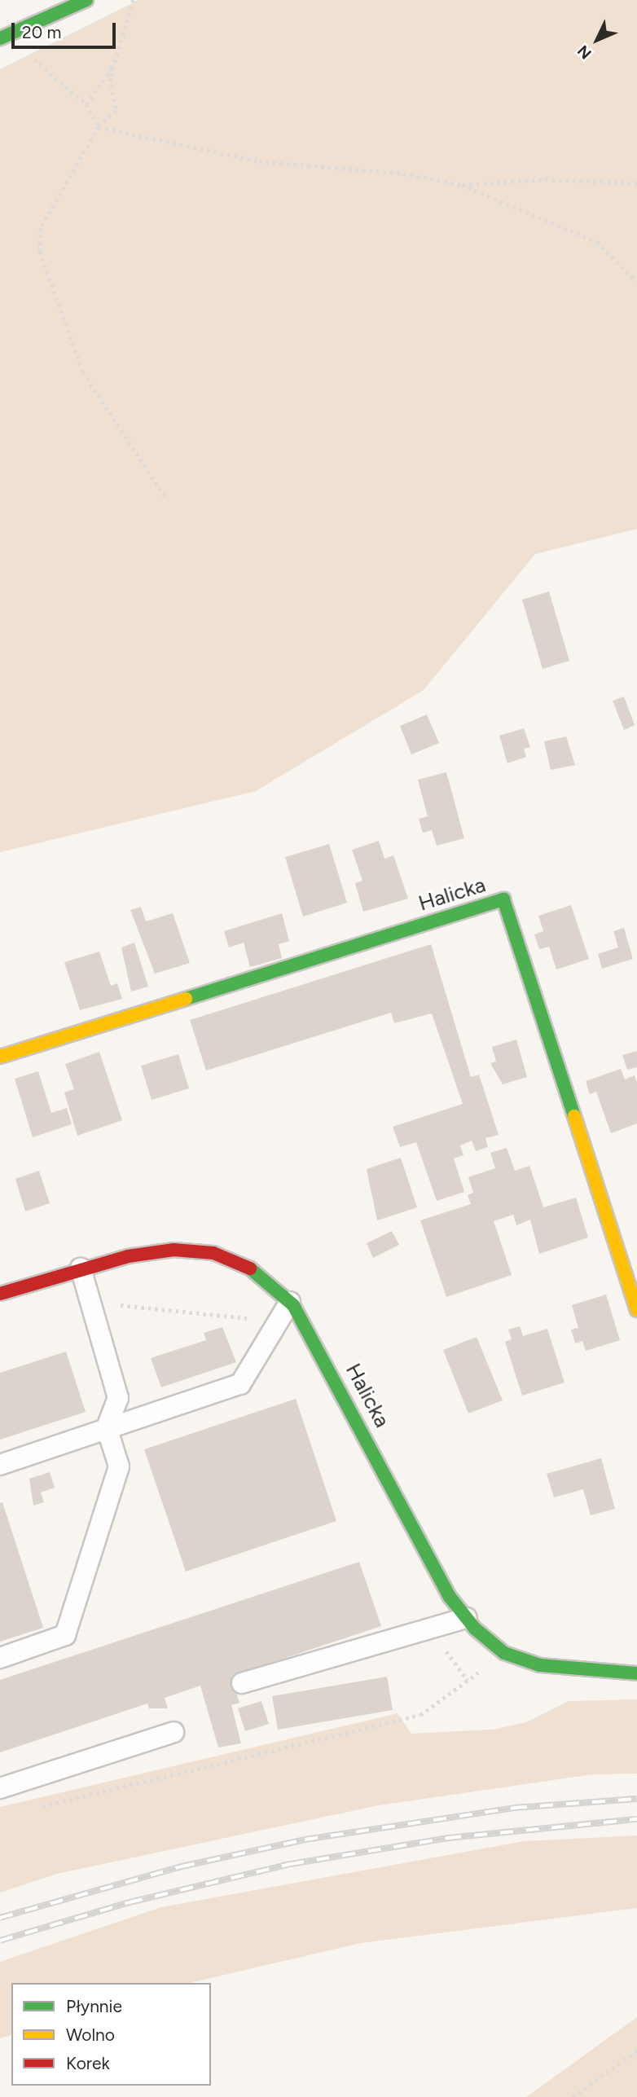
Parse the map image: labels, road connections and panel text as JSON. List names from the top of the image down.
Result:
{
  "streets": {
    "street": ["Halicka"]
  },
  "legend": ["Płynnie", "Wolno", "Korek"],
  "scale_bar": "20 m",
  "north": "bottom left"
}
